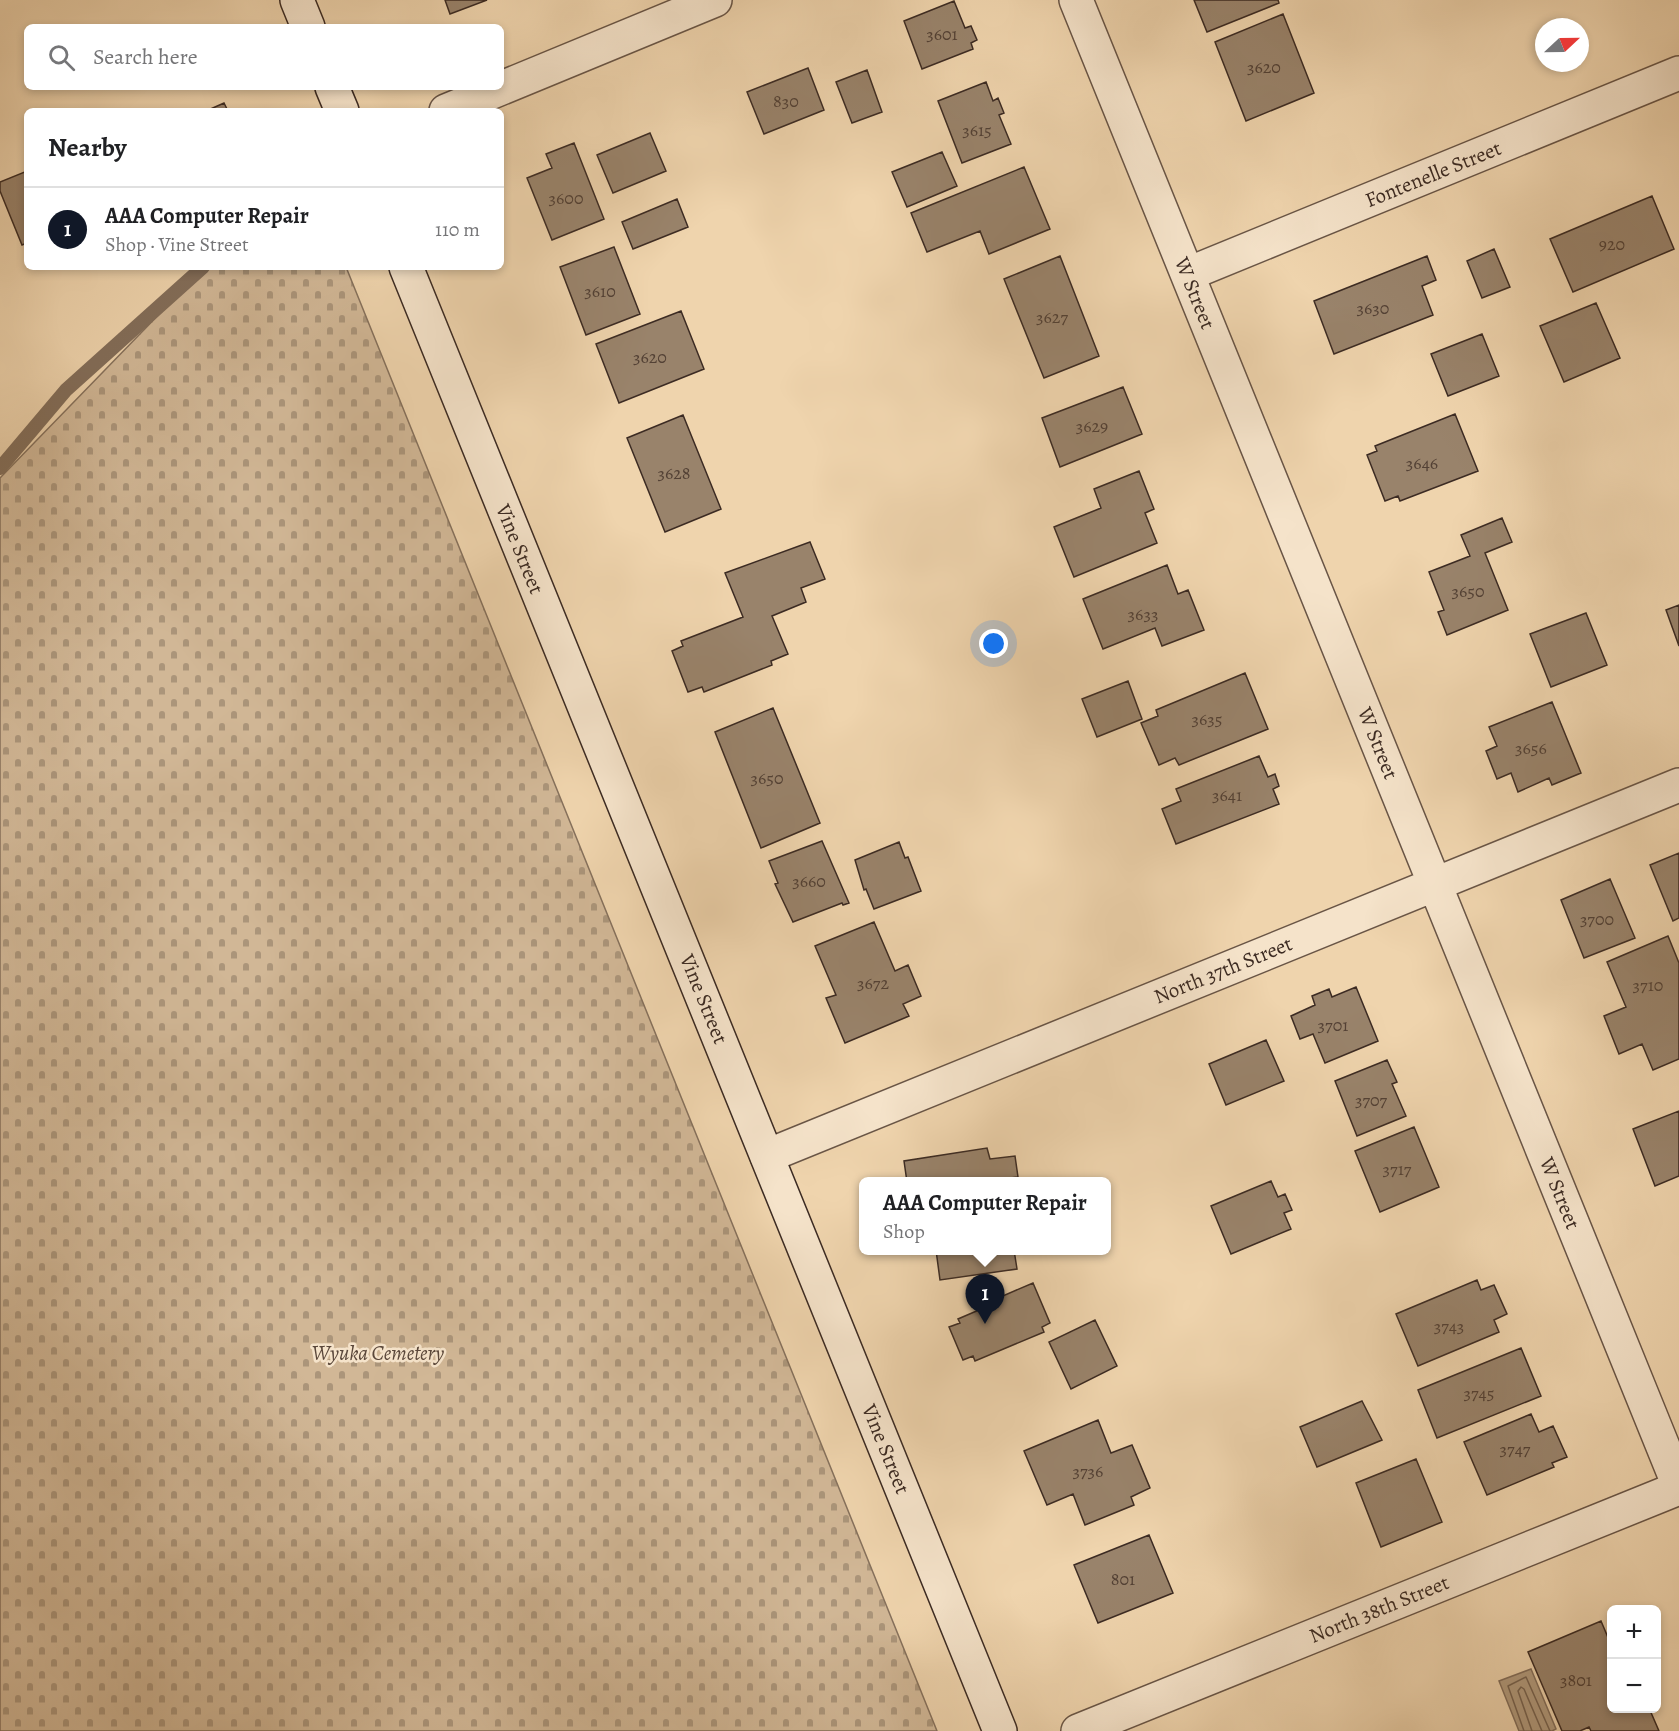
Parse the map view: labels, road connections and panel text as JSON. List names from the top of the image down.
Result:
{
  "streets": {
    "street": [
      "Fontenelle Street",
      "W Street",
      "Vine Street",
      "North 37th Street",
      "North 38th Street"
    ]
  },
  "crossings": [
    ["Fontenelle Street", "W Street"],
    ["W Street", "North 37th Street"],
    ["W Street", "North 38th Street"],
    ["Vine Street", "North 37th Street"]
  ],
  "parks": ["Wyuka Cemetery"],
  "house_numbers": [
    "3601",
    "3620",
    "830",
    "3615",
    "3600",
    "920",
    "3610",
    "3630",
    "3627",
    "3620",
    "3629",
    "3646",
    "3628",
    "3650",
    "3633",
    "3635",
    "3656",
    "3650",
    "3641",
    "3660",
    "3700",
    "3672",
    "3710",
    "3701",
    "3707",
    "3717",
    "3743",
    "3745",
    "3747",
    "3736",
    "801",
    "3801"
  ],
  "north": "right",
  "page": {
    "search": "Search here",
    "heading": "Nearby",
    "list": [
      {
        "mark": "1",
        "name": "AAA Computer Repair",
        "note": "Shop · Vine Street",
        "value": "110 m"
      }
    ],
    "popup": ["AAA Computer Repair", "Shop"],
    "pins": "1",
    "map_buttons": ["+", "−"]
  }
}
